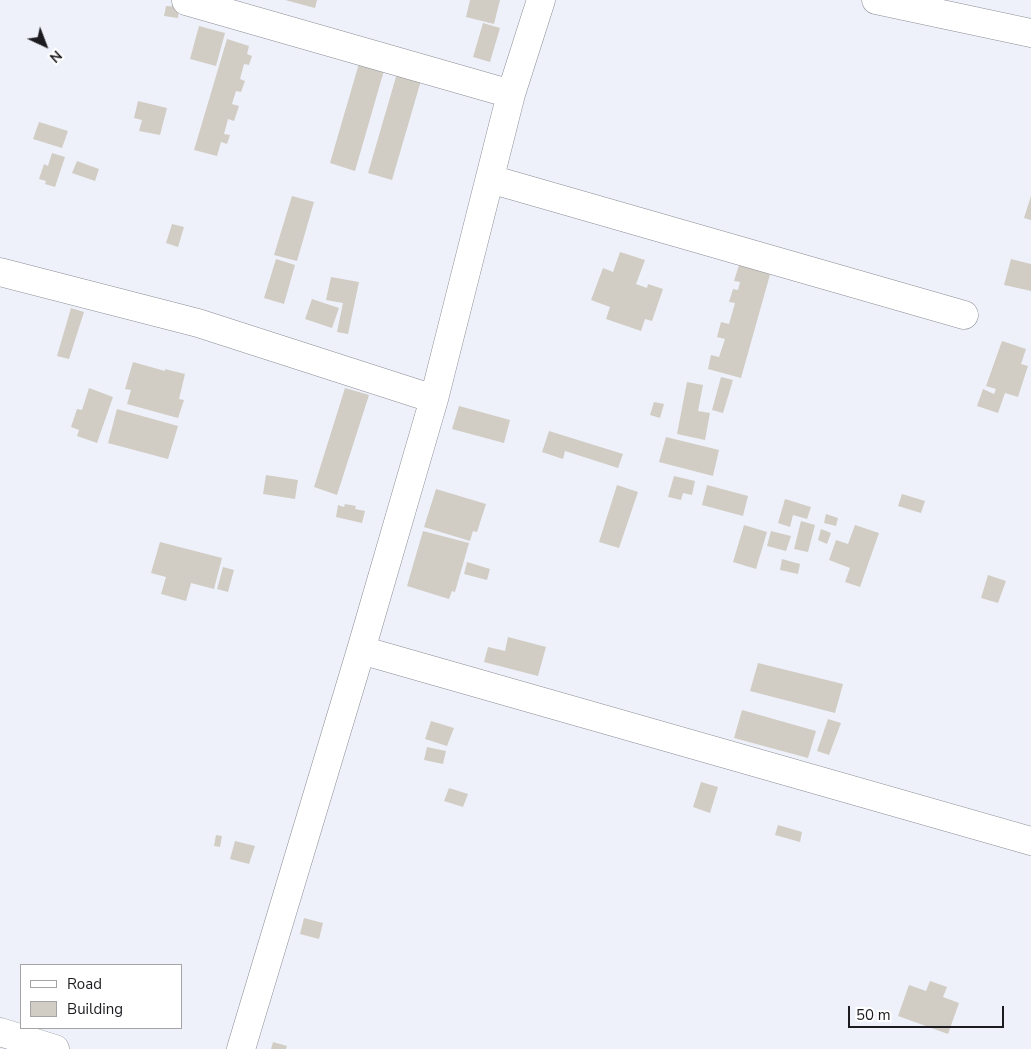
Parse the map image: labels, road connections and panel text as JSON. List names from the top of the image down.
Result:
{
  "legend": ["Road", "Building"],
  "scale_bar": "50 m",
  "north": "bottom right"
}
